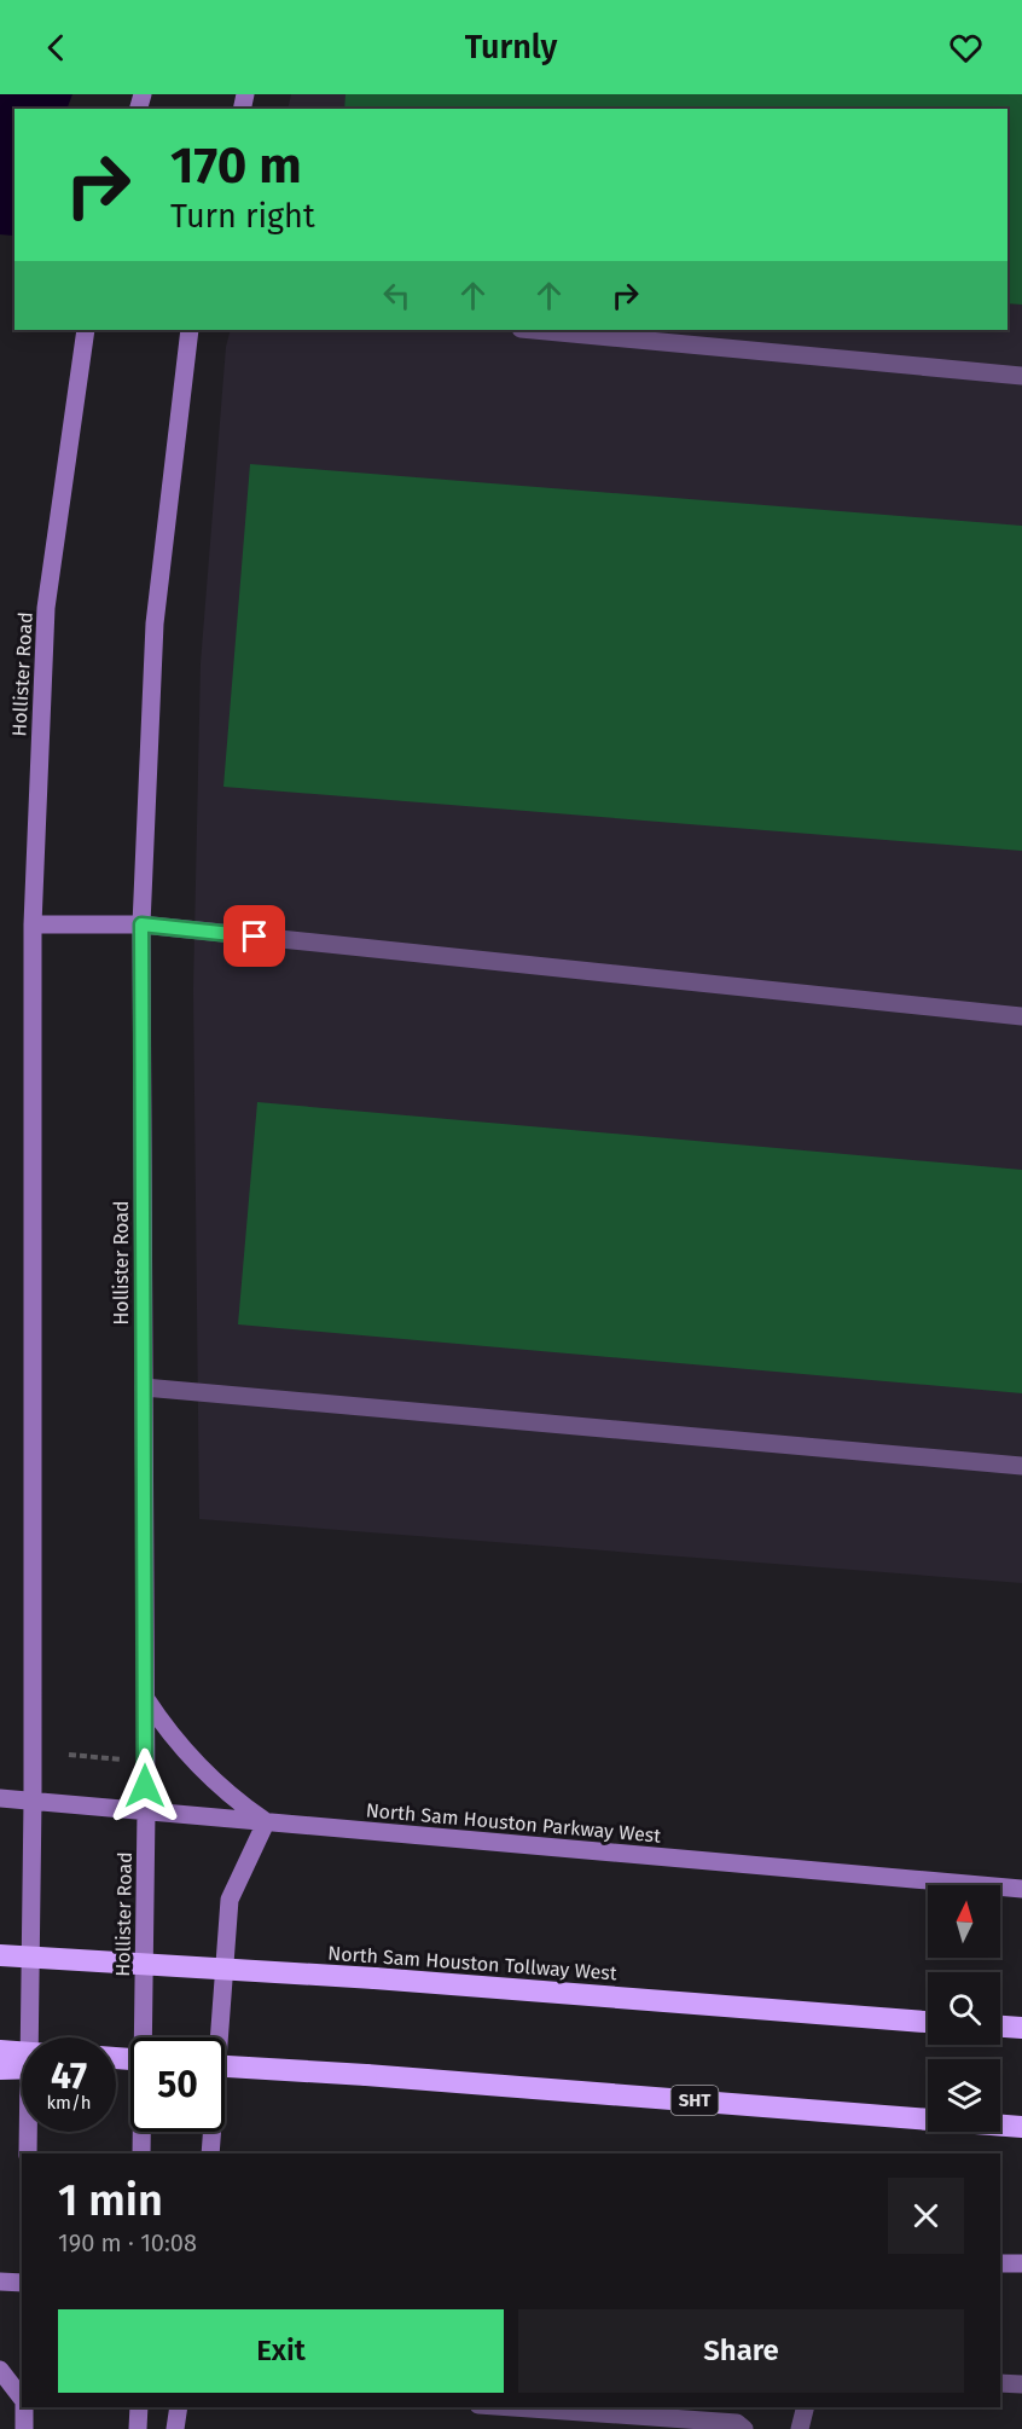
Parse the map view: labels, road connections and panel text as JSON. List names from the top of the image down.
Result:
{
  "streets": {
    "highway": ["North Sam Houston Tollway West", "SHT"],
    "main road": ["Hollister Road", "North Sam Houston Parkway West"]
  },
  "crossings": [
    ["Hollister Road", "North Sam Houston Parkway West"]
  ],
  "north": "top",
  "page": {
    "header": "Turnly",
    "turn": ["170 m", "Turn right"],
    "speed": "47 km/h",
    "limit": "50",
    "heading": ["1 min", "190 m · 10:08"],
    "buttons": ["Exit", "Share"]
  }
}
